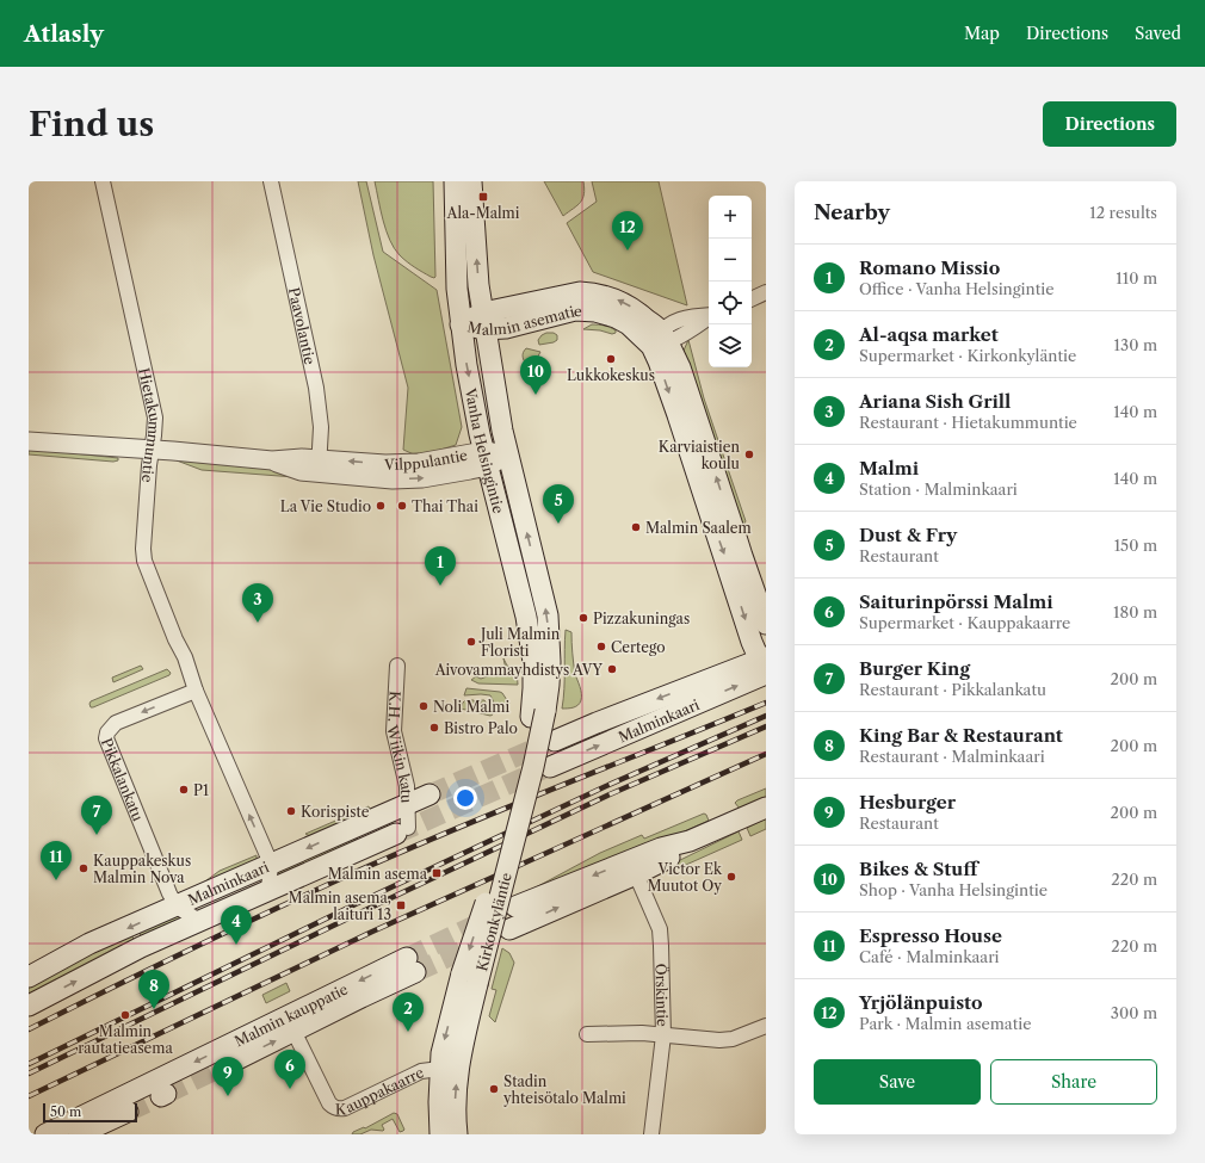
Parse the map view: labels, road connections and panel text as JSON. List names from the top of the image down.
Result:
{
  "streets": {
    "main road": [
      "Malmin asematie",
      "Vanha Helsingintie",
      "Malminkaari",
      "Kirkonkyläntie",
      "Malmin kauppatie"
    ],
    "street": [
      "Paavolantie",
      "Hietakummuntie",
      "Vilppulantie",
      "K.H. Wiikin katu",
      "Pikkalankatu",
      "Örskintie",
      "Kauppakaarre"
    ]
  },
  "crossings": [
    ["Malmin asematie", "Vanha Helsingintie"],
    ["Malmin asematie", "Malminkaari"],
    ["Paavolantie", "Vilppulantie"],
    ["Hietakummuntie", "Vilppulantie"],
    ["Hietakummuntie", "Pikkalankatu"],
    ["Vanha Helsingintie", "Vilppulantie"],
    ["Vanha Helsingintie", "Kirkonkyläntie"],
    ["Malminkaari", "K.H. Wiikin katu"],
    ["Malminkaari", "Pikkalankatu"],
    ["Kirkonkyläntie", "Kauppakaarre"],
    ["Malmin kauppatie", "Kauppakaarre"]
  ],
  "places": {
    "transit": ["Ala-Malmi", "Malmin asema", "Malmin asema, laituri 13"],
    "other": [
      "Lukkokeskus",
      "Karviaistien koulu",
      "La Vie Studio",
      "Thai Thai",
      "Malmin Saalem",
      "Pizzakuningas",
      "Juli Malmin Floristi",
      "Certego",
      "Aivovammayhdistys AVY",
      "Noli Malmi",
      "Bistro Palo",
      "P1",
      "Korispiste",
      "Kauppakeskus Malmin Nova",
      "Victor Ek Muutot Oy",
      "Malmin rautatieasema",
      "Stadin yhteisötalo Malmi"
    ]
  },
  "scale_bar": "50 m",
  "page": {
    "header": "Atlasly",
    "nav": ["Map", "Directions", "Saved"],
    "buttons": [
      "Directions",
      ["Save", "Share"]
    ],
    "title": "Find us",
    "heading": ["Nearby", "12 results"],
    "map_buttons": ["+", "−"],
    "pins": [
      "12",
      "10",
      "5",
      "1",
      "3",
      "7",
      "11",
      "4",
      "8",
      "2",
      "6",
      "9"
    ],
    "list": [
      {
        "mark": "1",
        "name": "Romano Missio",
        "note": "Office · Vanha Helsingintie",
        "value": "110 m"
      },
      {
        "mark": "2",
        "name": "Al-aqsa market",
        "note": "Supermarket · Kirkonkyläntie",
        "value": "130 m"
      },
      {
        "mark": "3",
        "name": "Ariana Sish Grill",
        "note": "Restaurant · Hietakummuntie",
        "value": "140 m"
      },
      {
        "mark": "4",
        "name": "Malmi",
        "note": "Station · Malminkaari",
        "value": "140 m"
      },
      {
        "mark": "5",
        "name": "Dust & Fry",
        "note": "Restaurant",
        "value": "150 m"
      },
      {
        "mark": "6",
        "name": "Saiturinpörssi Malmi",
        "note": "Supermarket · Kauppakaarre",
        "value": "180 m"
      },
      {
        "mark": "7",
        "name": "Burger King",
        "note": "Restaurant · Pikkalankatu",
        "value": "200 m"
      },
      {
        "mark": "8",
        "name": "King Bar & Restaurant",
        "note": "Restaurant · Malminkaari",
        "value": "200 m"
      },
      {
        "mark": "9",
        "name": "Hesburger",
        "note": "Restaurant",
        "value": "200 m"
      },
      {
        "mark": "10",
        "name": "Bikes & Stuff",
        "note": "Shop · Vanha Helsingintie",
        "value": "220 m"
      },
      {
        "mark": "11",
        "name": "Espresso House",
        "note": "Café · Malminkaari",
        "value": "220 m"
      },
      {
        "mark": "12",
        "name": "Yrjölänpuisto",
        "note": "Park · Malmin asematie",
        "value": "300 m"
      }
    ],
    "scale": "50 m"
  }
}
